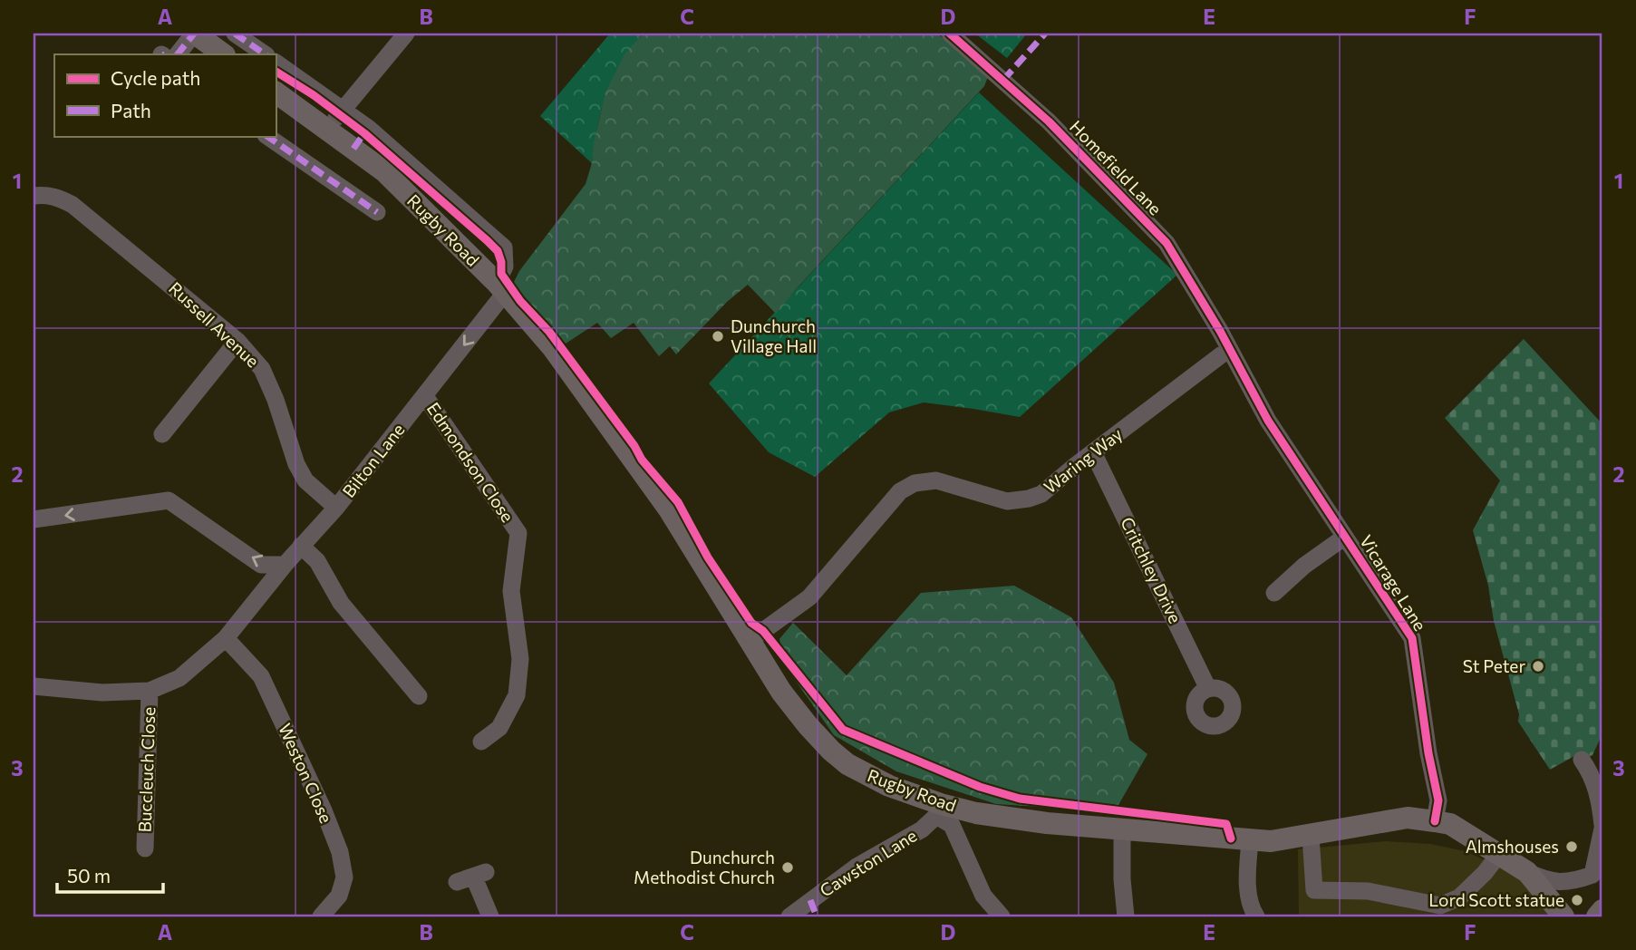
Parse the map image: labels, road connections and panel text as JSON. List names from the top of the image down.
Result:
{
  "streets": {
    "main road": ["Rugby Road"],
    "street": [
      "Homefield Lane",
      "Russell Avenue",
      "Bilton Lane",
      "Waring Way",
      "Edmondson Close",
      "Critchley Drive",
      "Vicarage Lane",
      "Buccleuch Close",
      "Weston Close",
      "Cawston Lane"
    ]
  },
  "crossings": [
    ["Homefield Lane", "Waring Way"],
    ["Homefield Lane", "Vicarage Lane"],
    ["Rugby Road", "Bilton Lane"],
    ["Rugby Road", "Waring Way"],
    ["Rugby Road", "Vicarage Lane"],
    ["Rugby Road", "Cawston Lane"],
    ["Russell Avenue", "Bilton Lane"],
    ["Bilton Lane", "Edmondson Close"],
    ["Bilton Lane", "Buccleuch Close"],
    ["Bilton Lane", "Weston Close"],
    ["Waring Way", "Critchley Drive"]
  ],
  "places": [
    "Dunchurch Village Hall",
    "St Peter",
    "Almshouses",
    "Dunchurch Methodist Church",
    "Lord Scott statue"
  ],
  "legend": ["Cycle path", "Path"],
  "scale_bar": "50 m",
  "grid": {
    "columns": [
      "A",
      "B",
      "C",
      "D",
      "E",
      "F"
    ],
    "rows": ["1", "2", "3"]
  }
}
